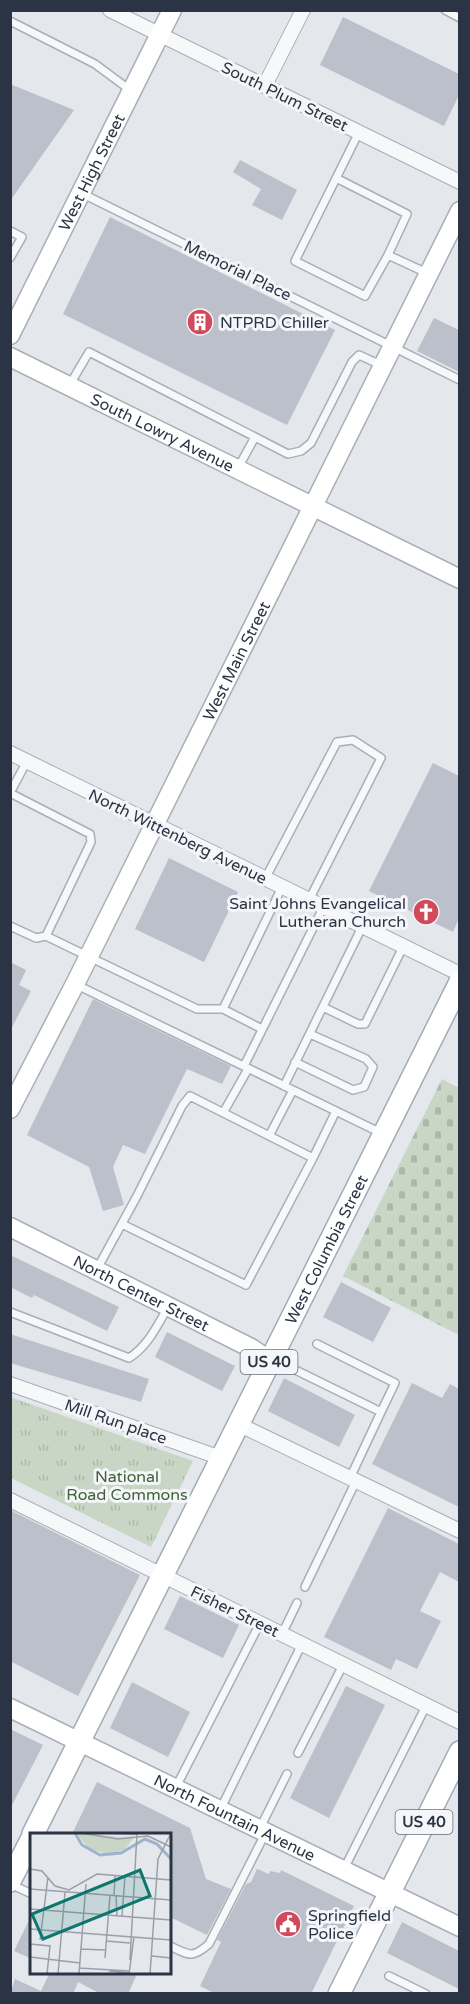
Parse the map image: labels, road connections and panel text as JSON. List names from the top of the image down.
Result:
{
  "streets": {
    "main road": ["West Columbia Street", "US 40"],
    "street": [
      "South Plum Street",
      "West High Street",
      "South Lowry Avenue",
      "West Main Street",
      "North Wittenberg Avenue",
      "North Center Street",
      "Mill Run place",
      "Fisher Street",
      "North Fountain Avenue"
    ],
    "lane": ["Memorial Place"]
  },
  "crossings": [
    ["South Plum Street", "West High Street"],
    ["West High Street", "Memorial Place"],
    ["Memorial Place", "West Main Street"],
    ["South Lowry Avenue", "West Main Street"],
    ["West Main Street", "North Wittenberg Avenue"],
    ["West Columbia Street", "North Center Street"],
    ["West Columbia Street", "US 40"],
    ["West Columbia Street", "Mill Run place"],
    ["West Columbia Street", "Fisher Street"],
    ["West Columbia Street", "North Fountain Avenue"],
    ["US 40", "North Fountain Avenue"]
  ],
  "parks": ["National Road Commons"],
  "places": {
    "building": ["NTPRD Chiller"],
    "church": ["Saint Johns Evangelical Lutheran Church"],
    "public building": ["Springfield Police"]
  }
}
